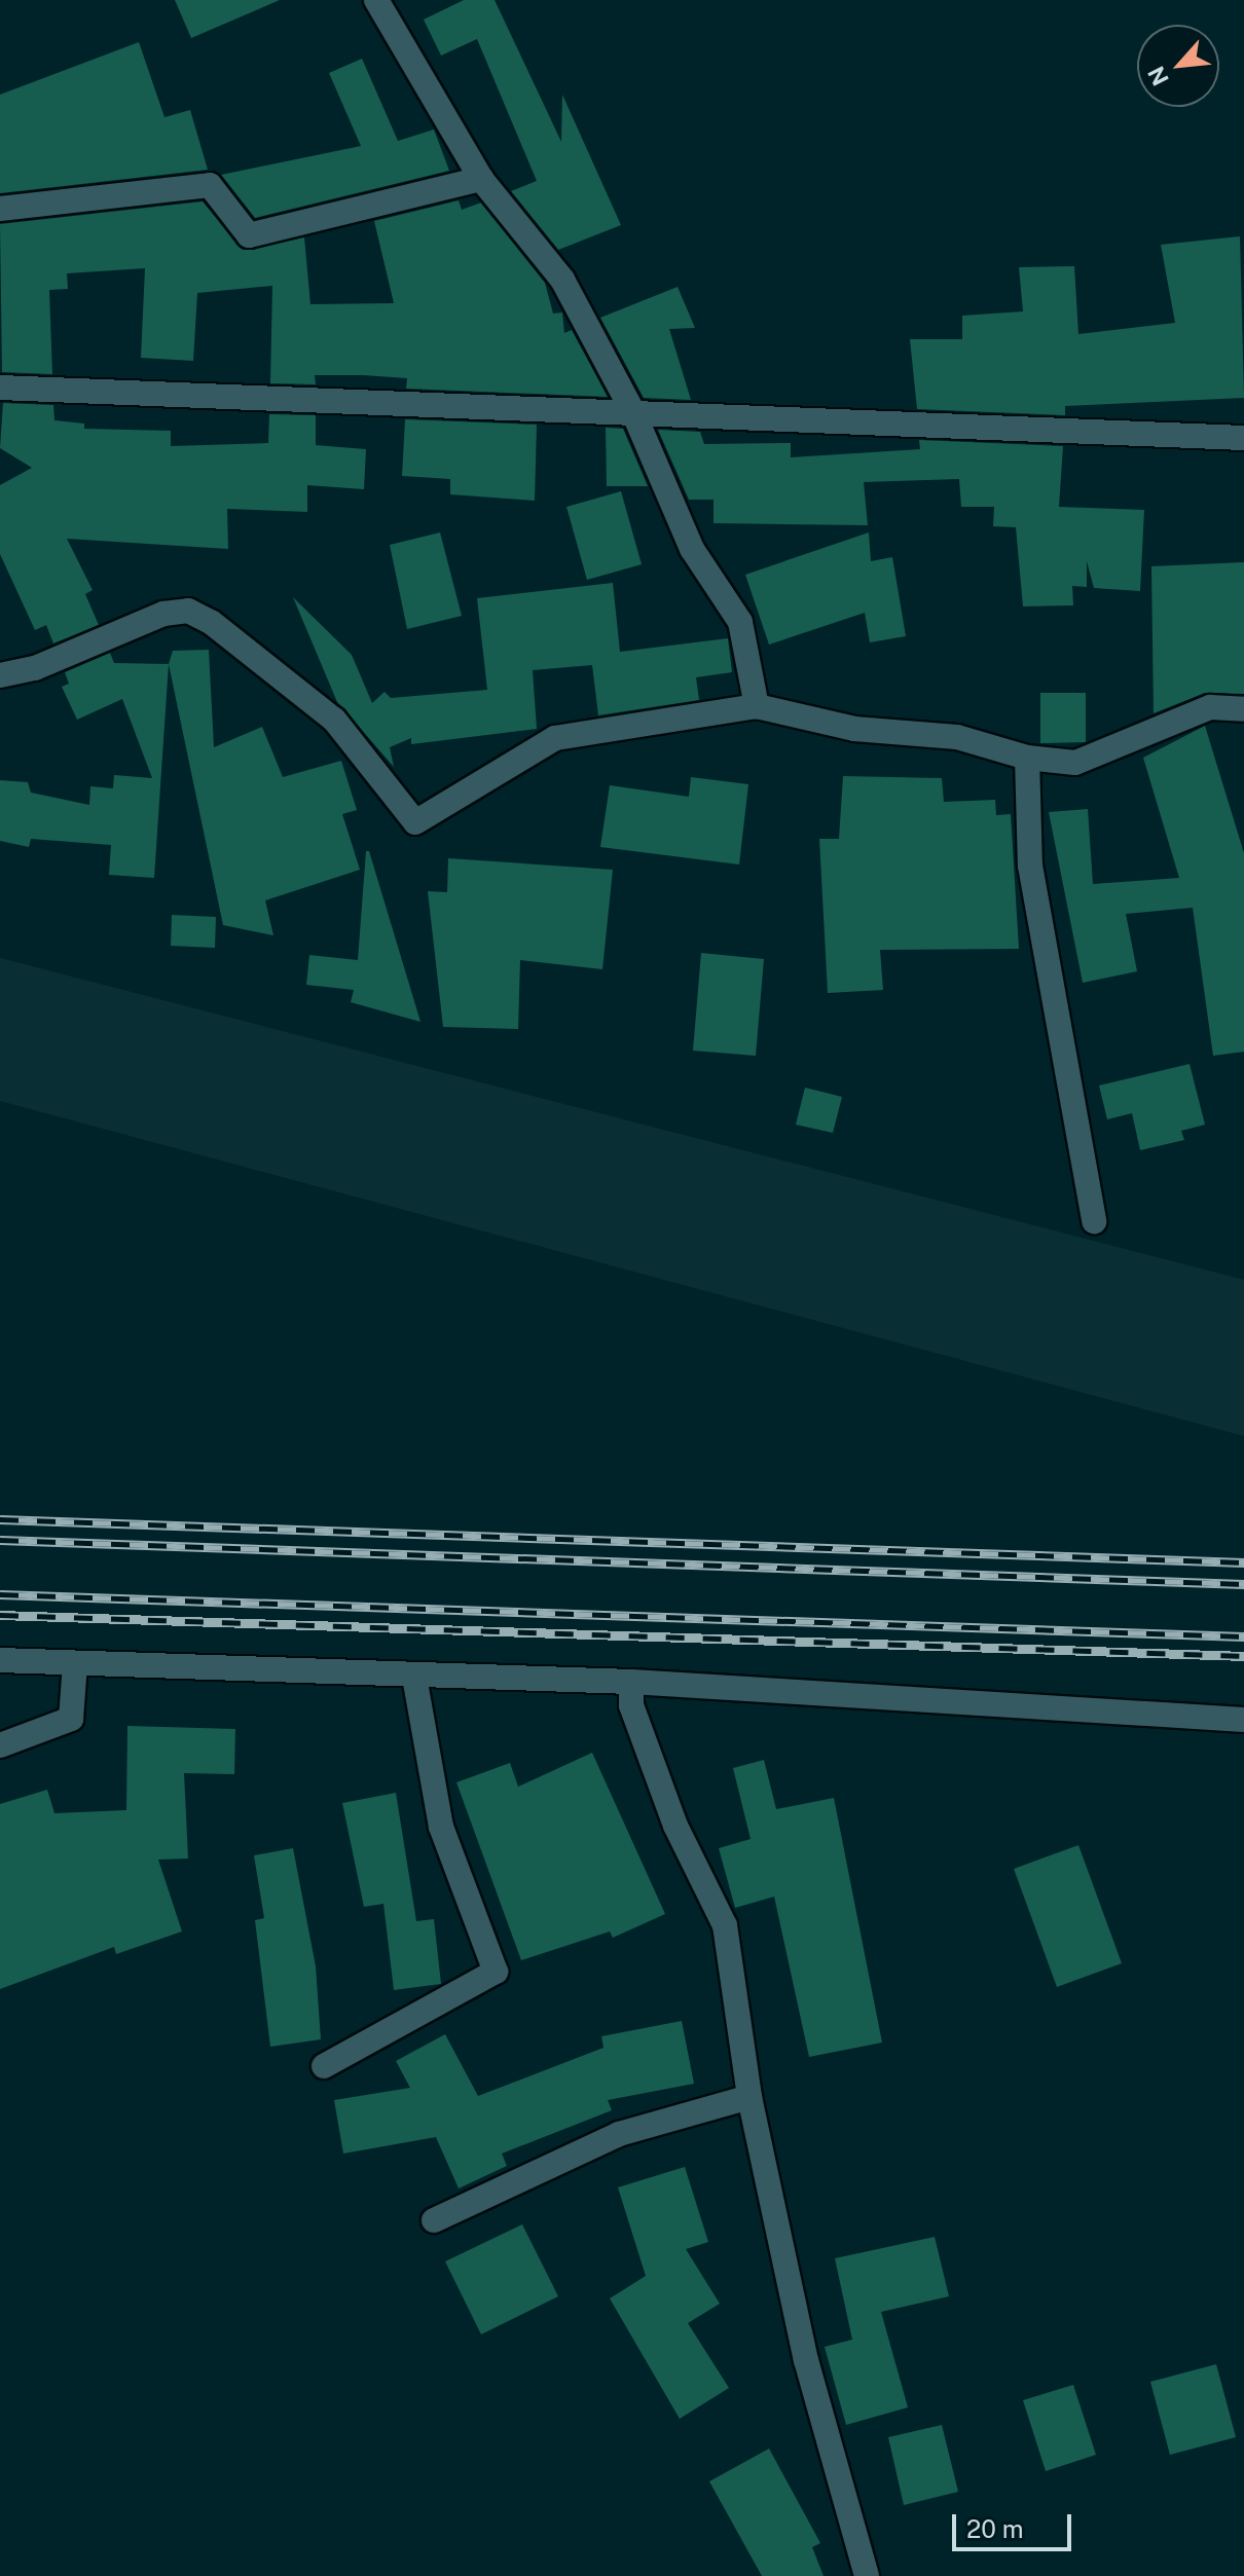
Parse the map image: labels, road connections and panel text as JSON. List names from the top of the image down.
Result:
{
  "scale_bar": "20 m",
  "north": "bottom left"
}
